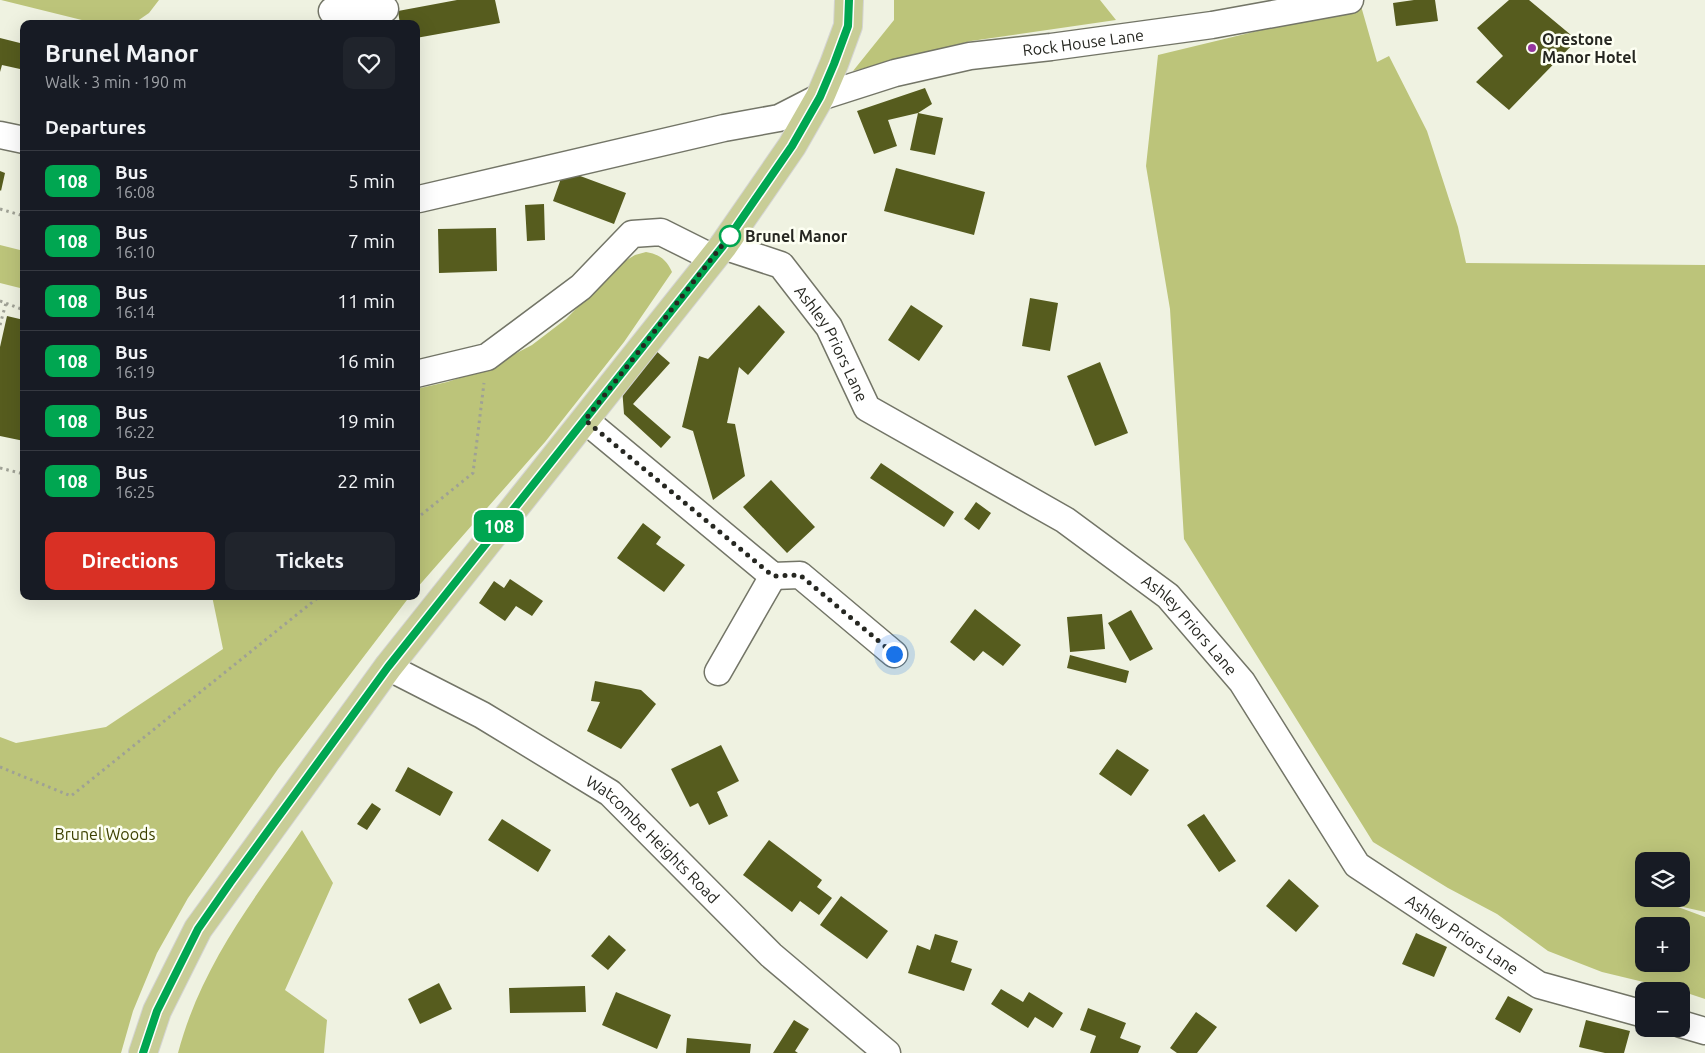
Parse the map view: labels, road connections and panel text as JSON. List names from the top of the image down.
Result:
{
  "streets": {
    "street": ["Rock House Lane", "Ashley Priors Lane", "Watcombe Heights Road"]
  },
  "parks": ["Brunel Woods"],
  "places": ["Orestone Manor Hotel", "Brunel Manor"],
  "lines": ["bus line 108"],
  "page": {
    "on_map": "108",
    "heading": [
      ["Brunel Manor", "Walk · 3 min · 190 m"],
      "Departures"
    ],
    "list": [
      {
        "mark": "108",
        "name": "Bus",
        "note": "16:08",
        "value": "5 min"
      },
      {
        "mark": "108",
        "name": "Bus",
        "note": "16:10",
        "value": "7 min"
      },
      {
        "mark": "108",
        "name": "Bus",
        "note": "16:14",
        "value": "11 min"
      },
      {
        "mark": "108",
        "name": "Bus",
        "note": "16:19",
        "value": "16 min"
      },
      {
        "mark": "108",
        "name": "Bus",
        "note": "16:22",
        "value": "19 min"
      },
      {
        "mark": "108",
        "name": "Bus",
        "note": "16:25",
        "value": "22 min"
      }
    ],
    "buttons": ["Directions", "Tickets"],
    "map_buttons": ["+", "−"]
  }
}
